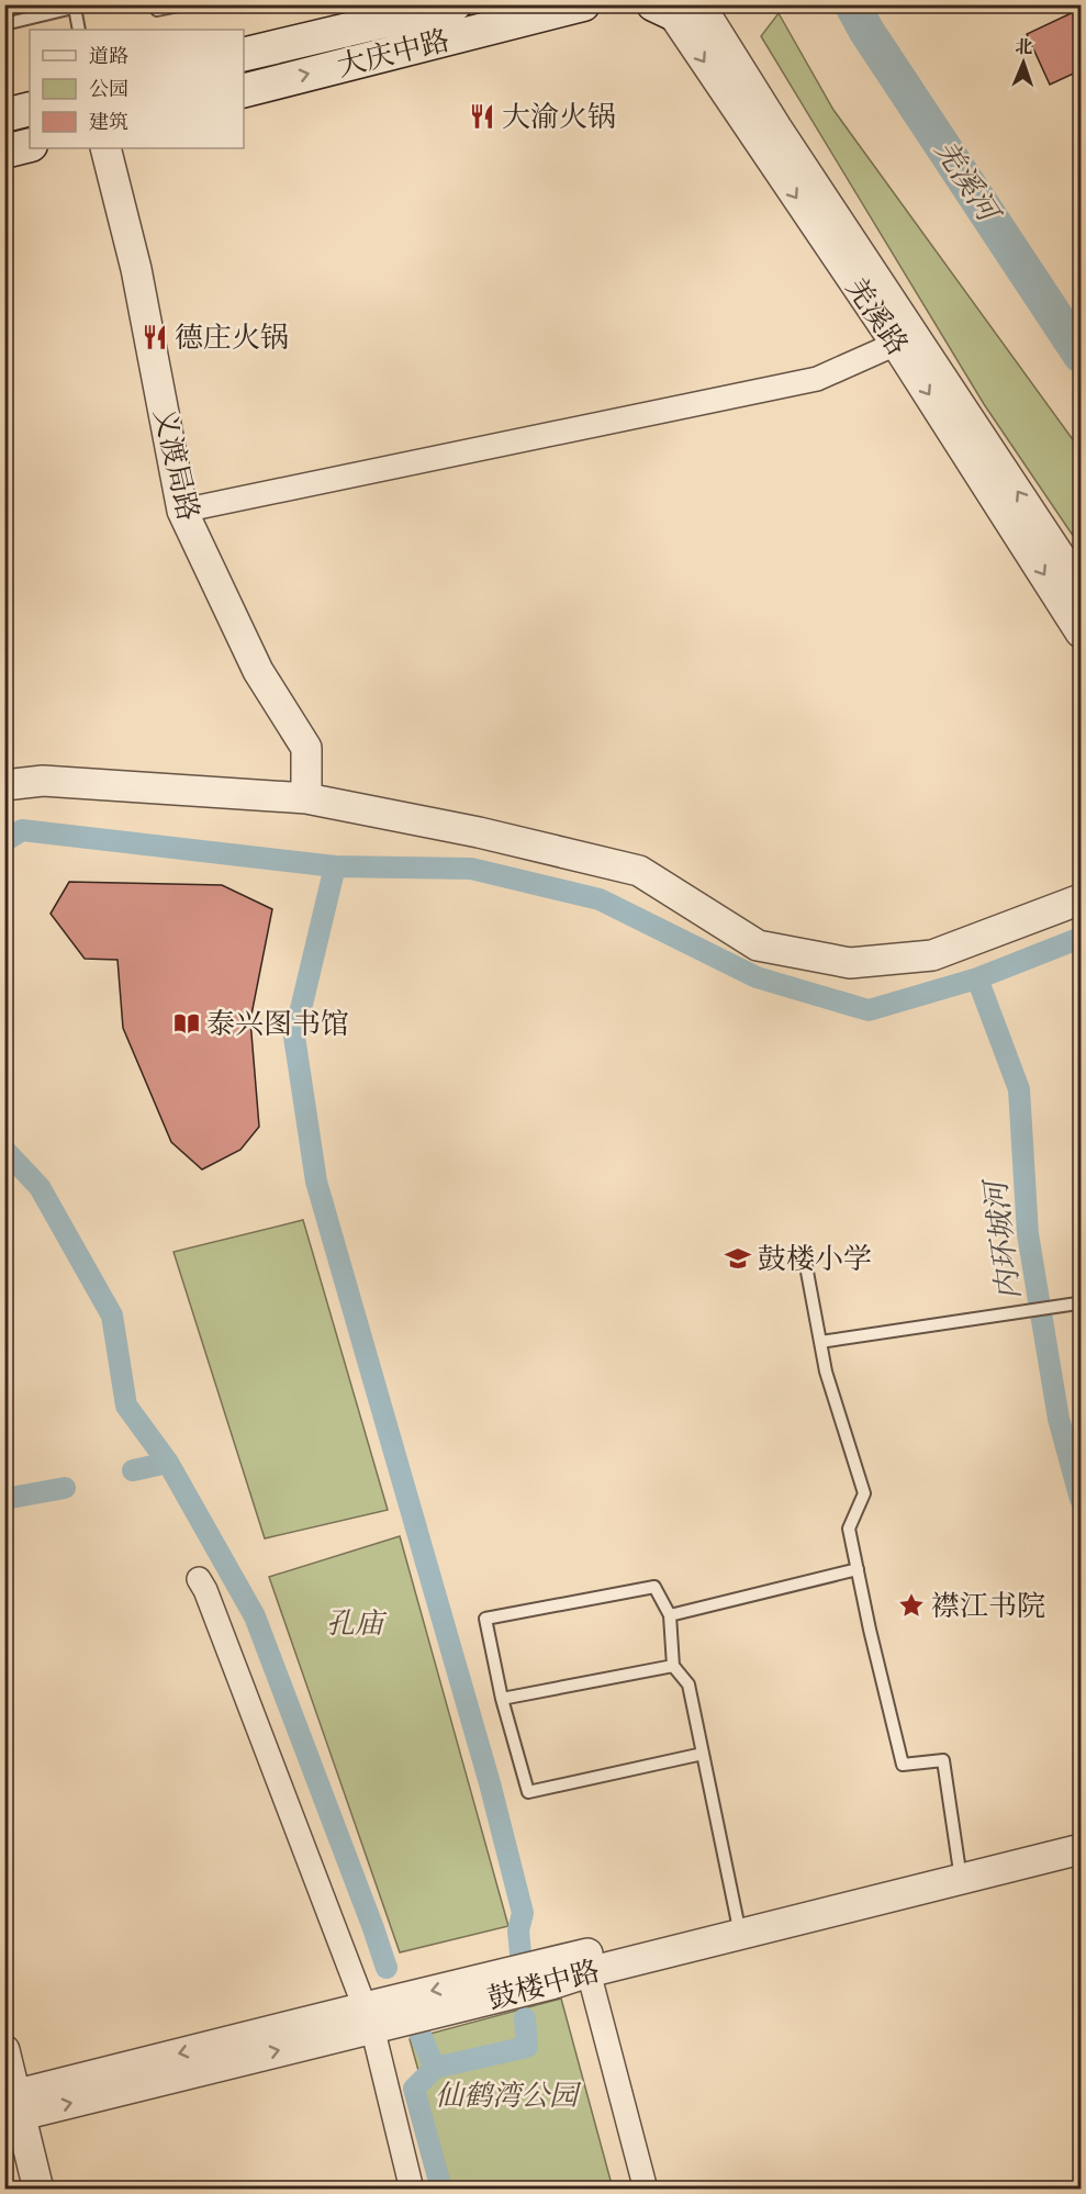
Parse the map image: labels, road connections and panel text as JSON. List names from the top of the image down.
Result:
{
  "streets": {
    "main road": ["大庆中路"],
    "street": ["羌溪路", "义渡局路", "鼓楼中路"]
  },
  "water": ["羌溪河", "内环城河"],
  "parks": ["孔庙", "仙鹤湾公园"],
  "places": {
    "restaurant": ["大渝火锅", "德庄火锅"],
    "library": ["泰兴图书馆"],
    "school or university": ["鼓楼小学"],
    "place": ["襟江书院"]
  },
  "legend": ["道路", "公园", "建筑"],
  "north": "top"
}
